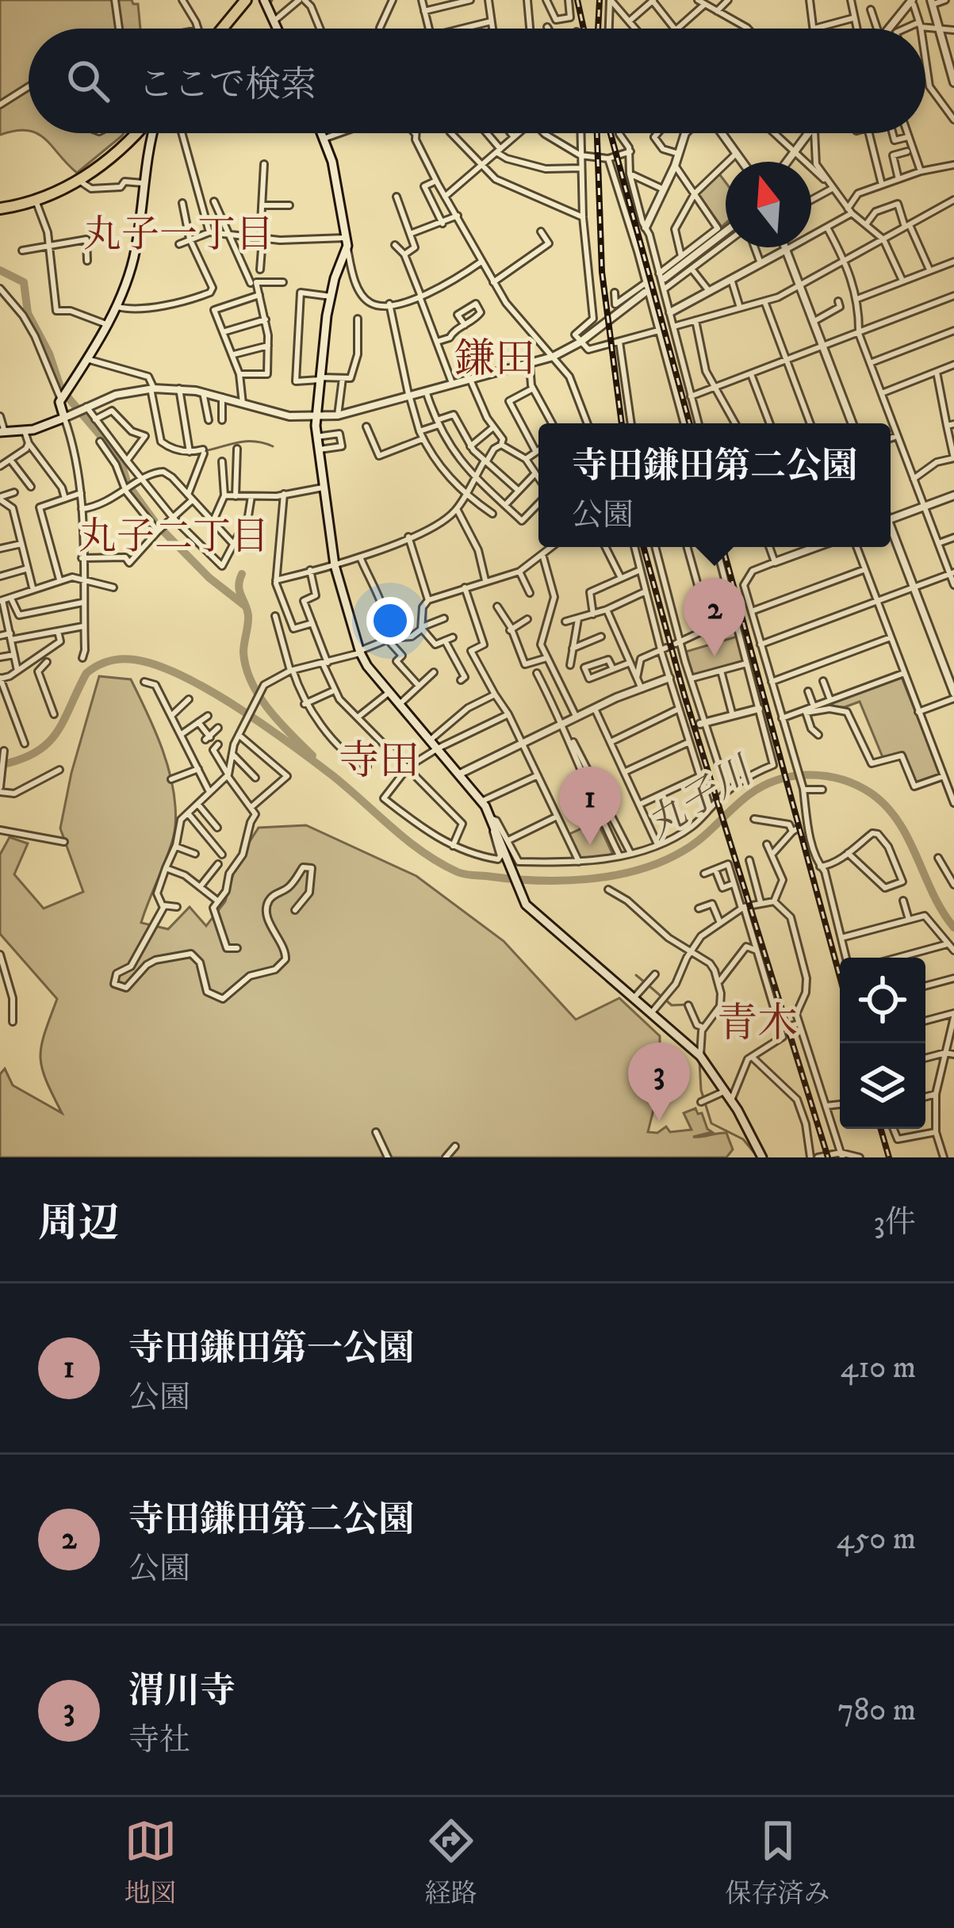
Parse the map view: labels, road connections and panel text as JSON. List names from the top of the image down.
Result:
{
  "districts": [
    "丸子一丁目",
    "鎌田",
    "丸子二丁目",
    "寺田",
    "青木"
  ],
  "water": ["丸子川"],
  "north": "top",
  "page": {
    "search": "ここで検索",
    "popup": ["寺田鎌田第二公園", "公園"],
    "pins": ["2", "1", "3"],
    "heading": ["周辺", "3件"],
    "list": [
      {
        "mark": "1",
        "name": "寺田鎌田第一公園",
        "note": "公園",
        "value": "410 m"
      },
      {
        "mark": "2",
        "name": "寺田鎌田第二公園",
        "note": "公園",
        "value": "450 m"
      },
      {
        "mark": "3",
        "name": "渭川寺",
        "note": "寺社",
        "value": "780 m"
      }
    ],
    "nav": ["地図", "経路", "保存済み"]
  }
}
